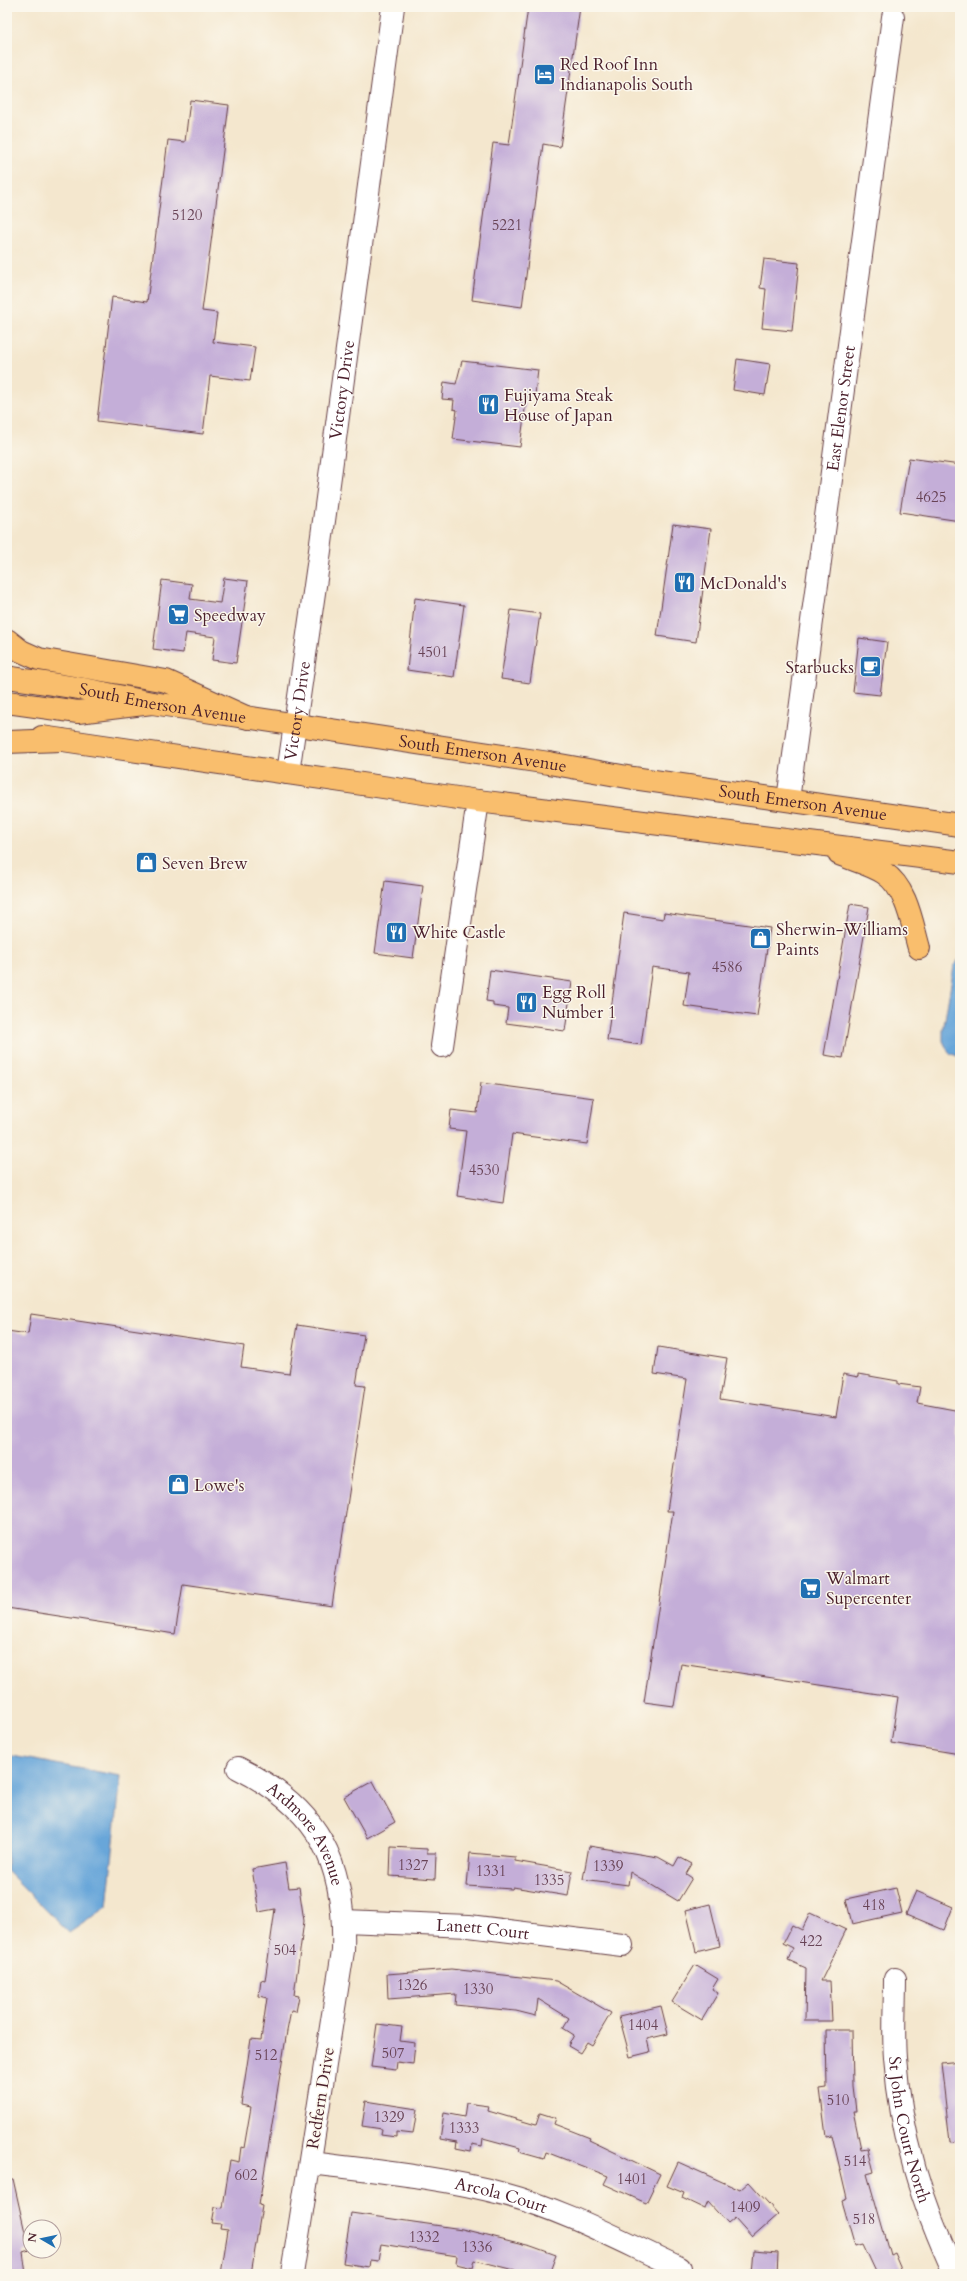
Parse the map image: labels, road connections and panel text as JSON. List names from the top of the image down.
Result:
{
  "streets": {
    "main road": ["South Emerson Avenue"],
    "street": [
      "Victory Drive",
      "East Elenor Street",
      "Ardmore Avenue",
      "Lanett Court",
      "Redfern Drive",
      "St John Court North",
      "Arcola Court"
    ]
  },
  "crossings": [
    ["Victory Drive", "South Emerson Avenue"],
    ["East Elenor Street", "South Emerson Avenue"],
    ["Ardmore Avenue", "Lanett Court"],
    ["Ardmore Avenue", "Redfern Drive"],
    ["Lanett Court", "Redfern Drive"],
    ["Redfern Drive", "Arcola Court"]
  ],
  "places": {
    "hotel": ["Red Roof Inn Indianapolis South"],
    "restaurant": [
      "Fujiyama Steak House of Japan",
      "McDonald's",
      "White Castle",
      "Egg Roll Number 1"
    ],
    "supermarket": ["Speedway", "Walmart Supercenter"],
    "cafe": ["Starbucks"],
    "shop": ["Seven Brew", "Sherwin-Williams Paints", "Lowe's"]
  },
  "house_numbers": [
    "5120",
    "5221",
    "4625",
    "4501",
    "4586",
    "4530",
    "1327",
    "1339",
    "1331",
    "1335",
    "418",
    "422",
    "504",
    "1326",
    "1330",
    "1404",
    "507",
    "512",
    "510",
    "1329",
    "1333",
    "514",
    "602",
    "1401",
    "1409",
    "518",
    "1332",
    "1336"
  ],
  "north": "left"
}
